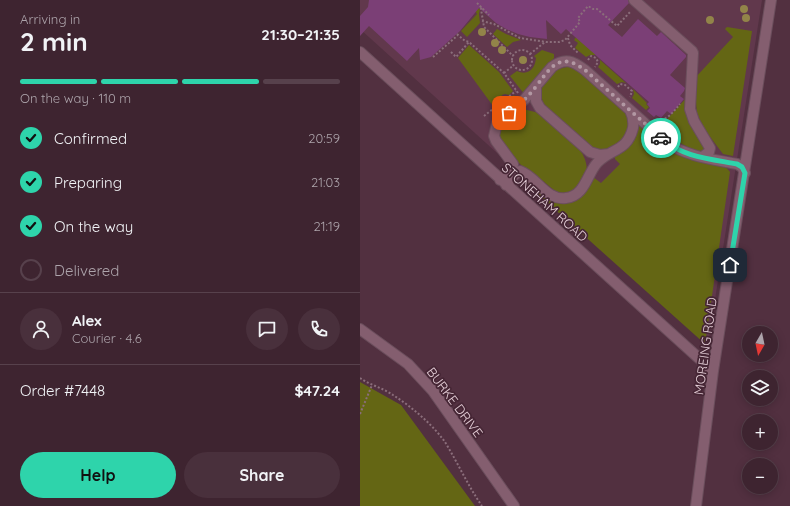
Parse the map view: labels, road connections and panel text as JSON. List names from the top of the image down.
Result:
{
  "streets": {
    "street": ["STONEHAM ROAD", "MOREING ROAD", "BURKE DRIVE"]
  },
  "crossings": [
    ["STONEHAM ROAD", "MOREING ROAD"]
  ],
  "north": "bottom",
  "page": {
    "heading": ["2 min", "Arriving in", "21:30–21:35"],
    "panel": [
      "Alex",
      "Courier · 4.6",
      "Order #7448",
      "$47.24"
    ],
    "bar": "On the way · 110 m",
    "list": [
      ["Confirmed", "20:59"],
      ["Preparing", "21:03"],
      ["On the way", "21:19"],
      "Delivered"
    ],
    "map_buttons": ["+", "−"],
    "buttons": ["Help", "Share"]
  }
}
